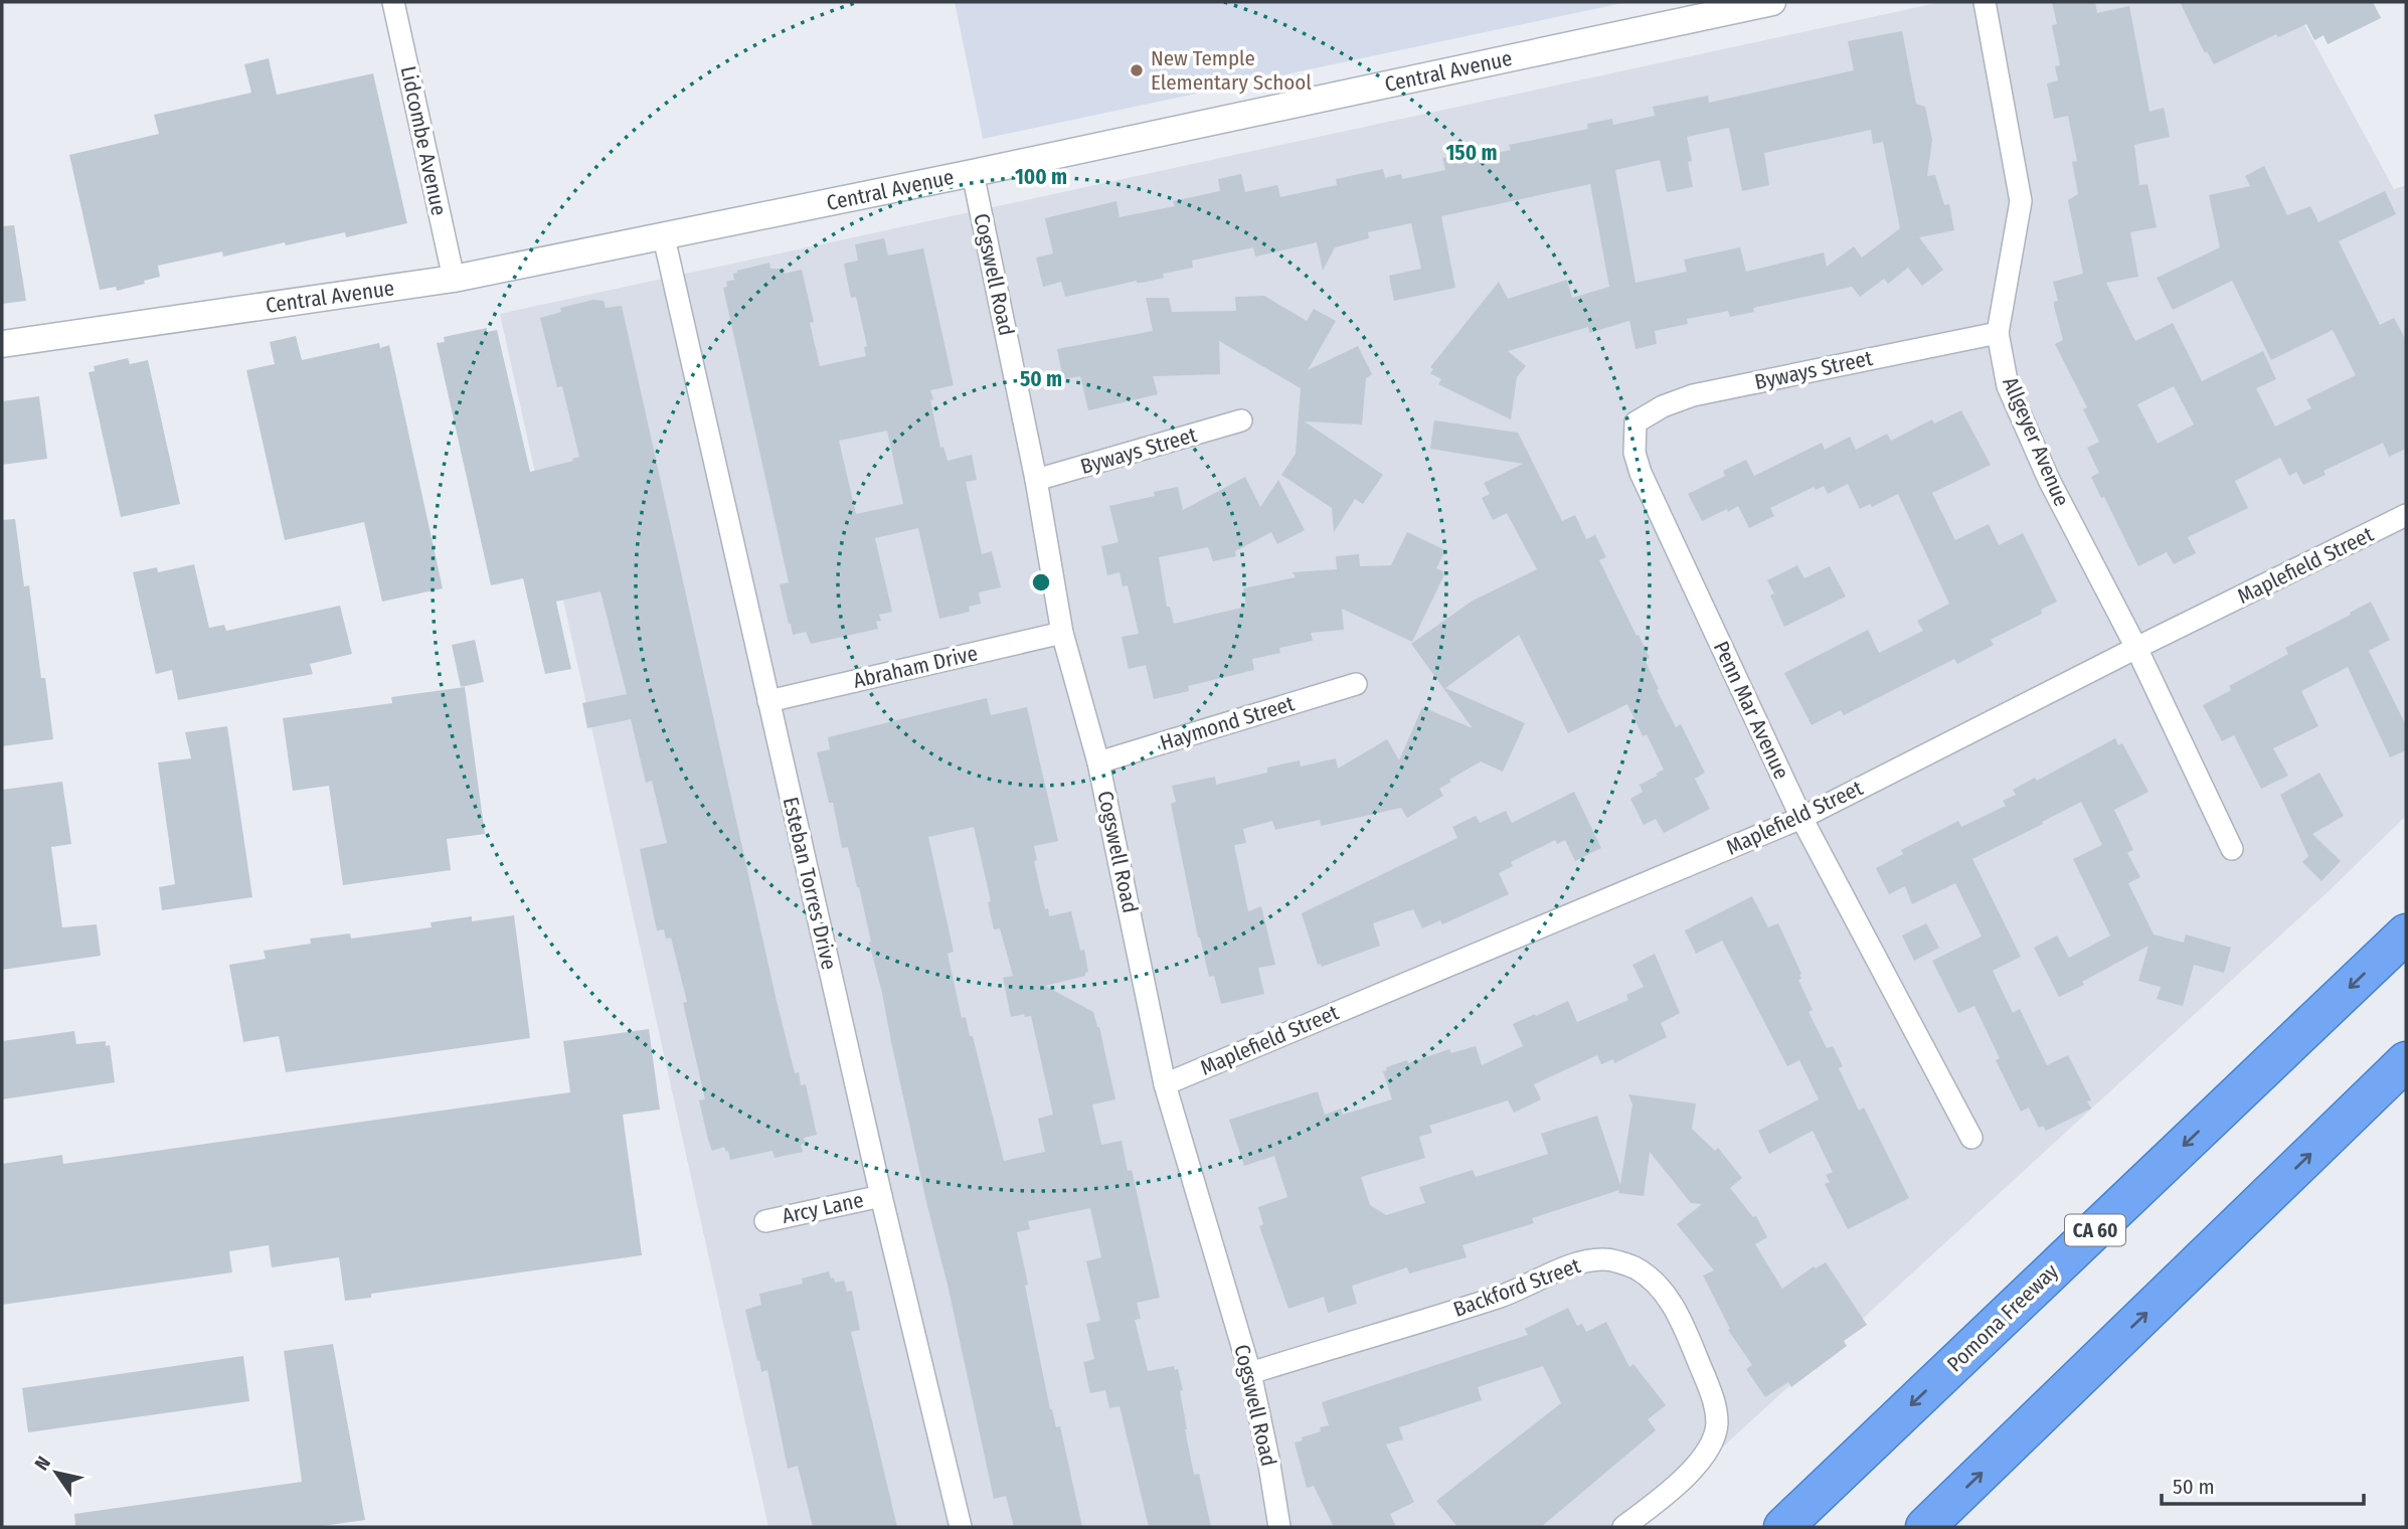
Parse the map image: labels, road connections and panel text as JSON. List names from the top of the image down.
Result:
{
  "streets": {
    "highway": ["CA 60", "Pomona Freeway"],
    "street": [
      "Central Avenue",
      "Lidcombe Avenue",
      "Cogswell Road",
      "Byways Street",
      "Allgeyer Avenue",
      "Maplefield Street",
      "Abraham Drive",
      "Penn Mar Avenue",
      "Haymond Street",
      "Esteban Torres Drive",
      "Arcy Lane",
      "Backford Street"
    ]
  },
  "crossings": [
    ["Central Avenue", "Lidcombe Avenue"],
    ["Central Avenue", "Cogswell Road"],
    ["Central Avenue", "Esteban Torres Drive"],
    ["Cogswell Road", "Byways Street"],
    ["Cogswell Road", "Maplefield Street"],
    ["Cogswell Road", "Abraham Drive"],
    ["Cogswell Road", "Haymond Street"],
    ["Cogswell Road", "Backford Street"],
    ["Byways Street", "Allgeyer Avenue"],
    ["Byways Street", "Penn Mar Avenue"],
    ["Allgeyer Avenue", "Maplefield Street"],
    ["Maplefield Street", "Penn Mar Avenue"],
    ["Abraham Drive", "Esteban Torres Drive"],
    ["Esteban Torres Drive", "Arcy Lane"]
  ],
  "places": ["New Temple Elementary School"],
  "scale_bar": "50 m",
  "north": "top left",
  "rings": ["150 m", "100 m", "50 m"]
}
